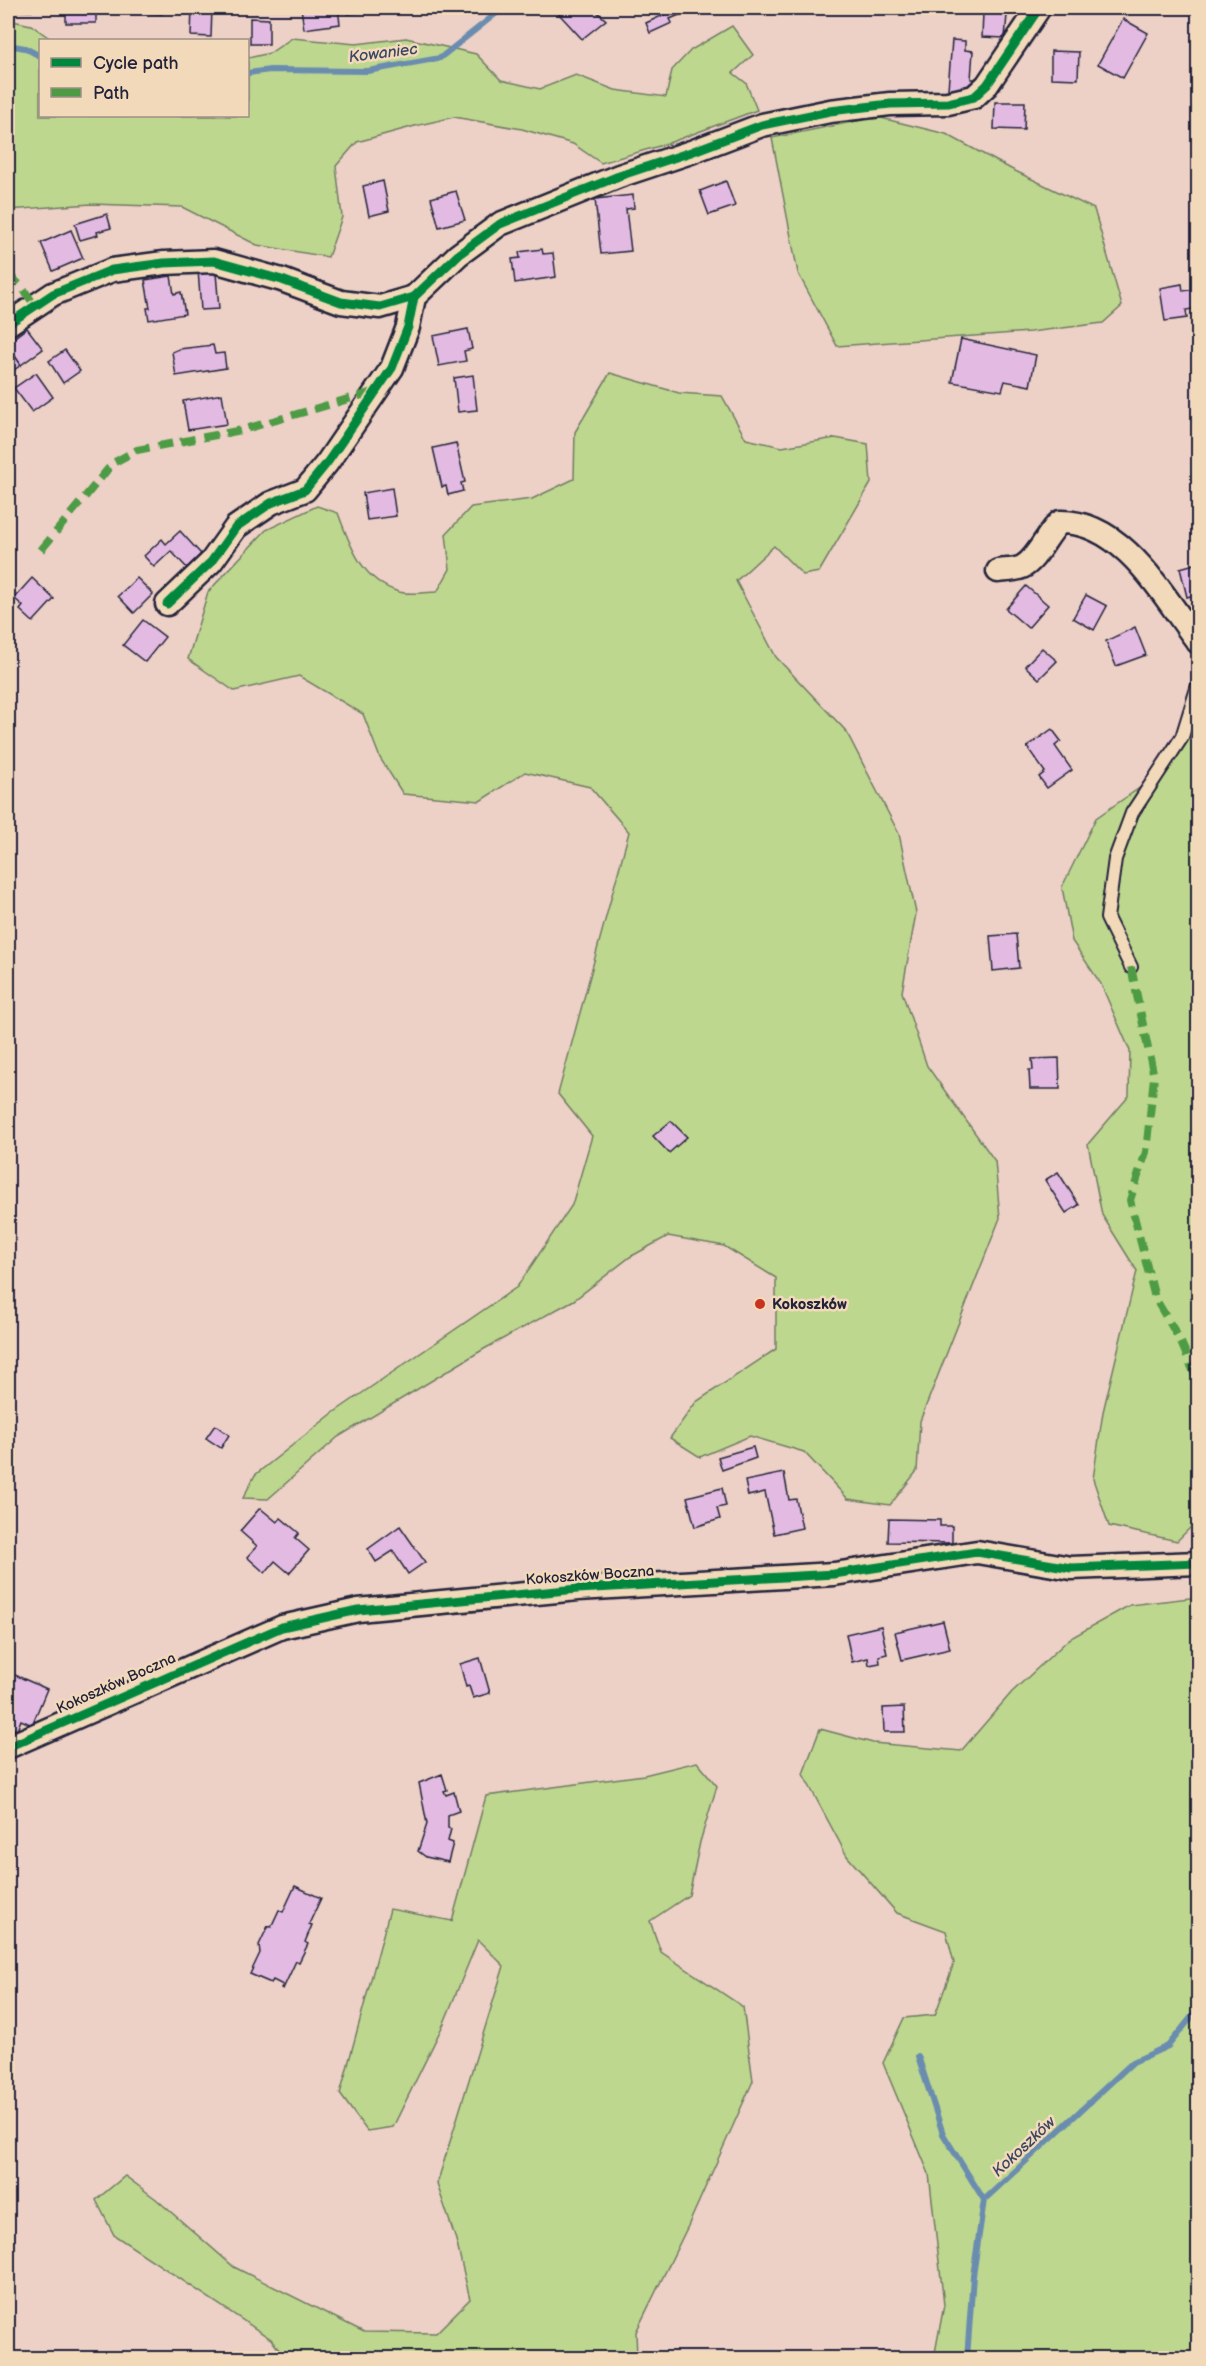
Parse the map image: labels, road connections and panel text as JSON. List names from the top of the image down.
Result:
{
  "streets": {
    "street": ["Kokoszków Boczna"]
  },
  "water": ["Kowaniec", "Kokoszków"],
  "places": ["Kokoszków"],
  "legend": ["Cycle path", "Path"]
}
